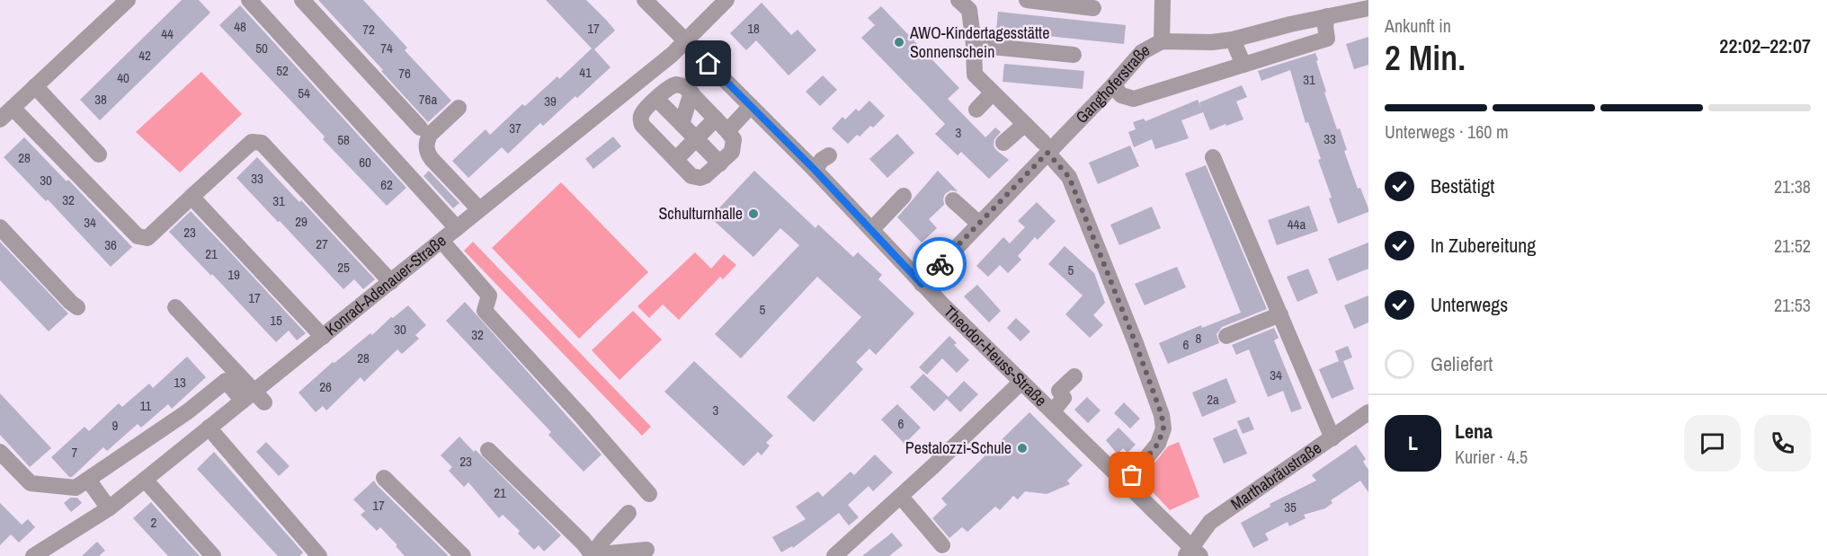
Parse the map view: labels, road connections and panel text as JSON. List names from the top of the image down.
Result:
{
  "streets": {
    "street": [
      "Ganghoferstraße",
      "Konrad-Adenauer-Straße",
      "Theodor-Heuss-Straße",
      "Marthabräustraße"
    ]
  },
  "crossings": [
    ["Ganghoferstraße", "Theodor-Heuss-Straße"],
    ["Konrad-Adenauer-Straße", "Theodor-Heuss-Straße"],
    ["Theodor-Heuss-Straße", "Marthabräustraße"]
  ],
  "places": ["AWO-Kindertagesstätte Sonnenschein", "Schulturnhalle", "Pestalozzi-Schule"],
  "house_numbers": [
    "48",
    "17",
    "18",
    "72",
    "44",
    "50",
    "74",
    "42",
    "52",
    "41",
    "76",
    "40",
    "31",
    "54",
    "38",
    "76a",
    "39",
    "37",
    "3",
    "33",
    "58",
    "28",
    "60",
    "33",
    "30",
    "62",
    "32",
    "31",
    "29",
    "34",
    "44a",
    "23",
    "27",
    "36",
    "21",
    "25",
    "5",
    "19",
    "17",
    "5",
    "15",
    "30",
    "32",
    "8",
    "6",
    "28",
    "34",
    "13",
    "26",
    "2a",
    "11",
    "3",
    "6",
    "9",
    "7",
    "23",
    "21",
    "17",
    "35",
    "2"
  ],
  "page": {
    "heading": ["2 Min.", "Ankunft in", "22:02–22:07"],
    "panel": ["Lena", "Kurier · 4.5"],
    "bar": "Unterwegs · 160 m",
    "list": [
      ["Bestätigt", "21:38"],
      ["In Zubereitung", "21:52"],
      ["Unterwegs", "21:53"],
      "Geliefert"
    ],
    "round": "L"
  }
}
